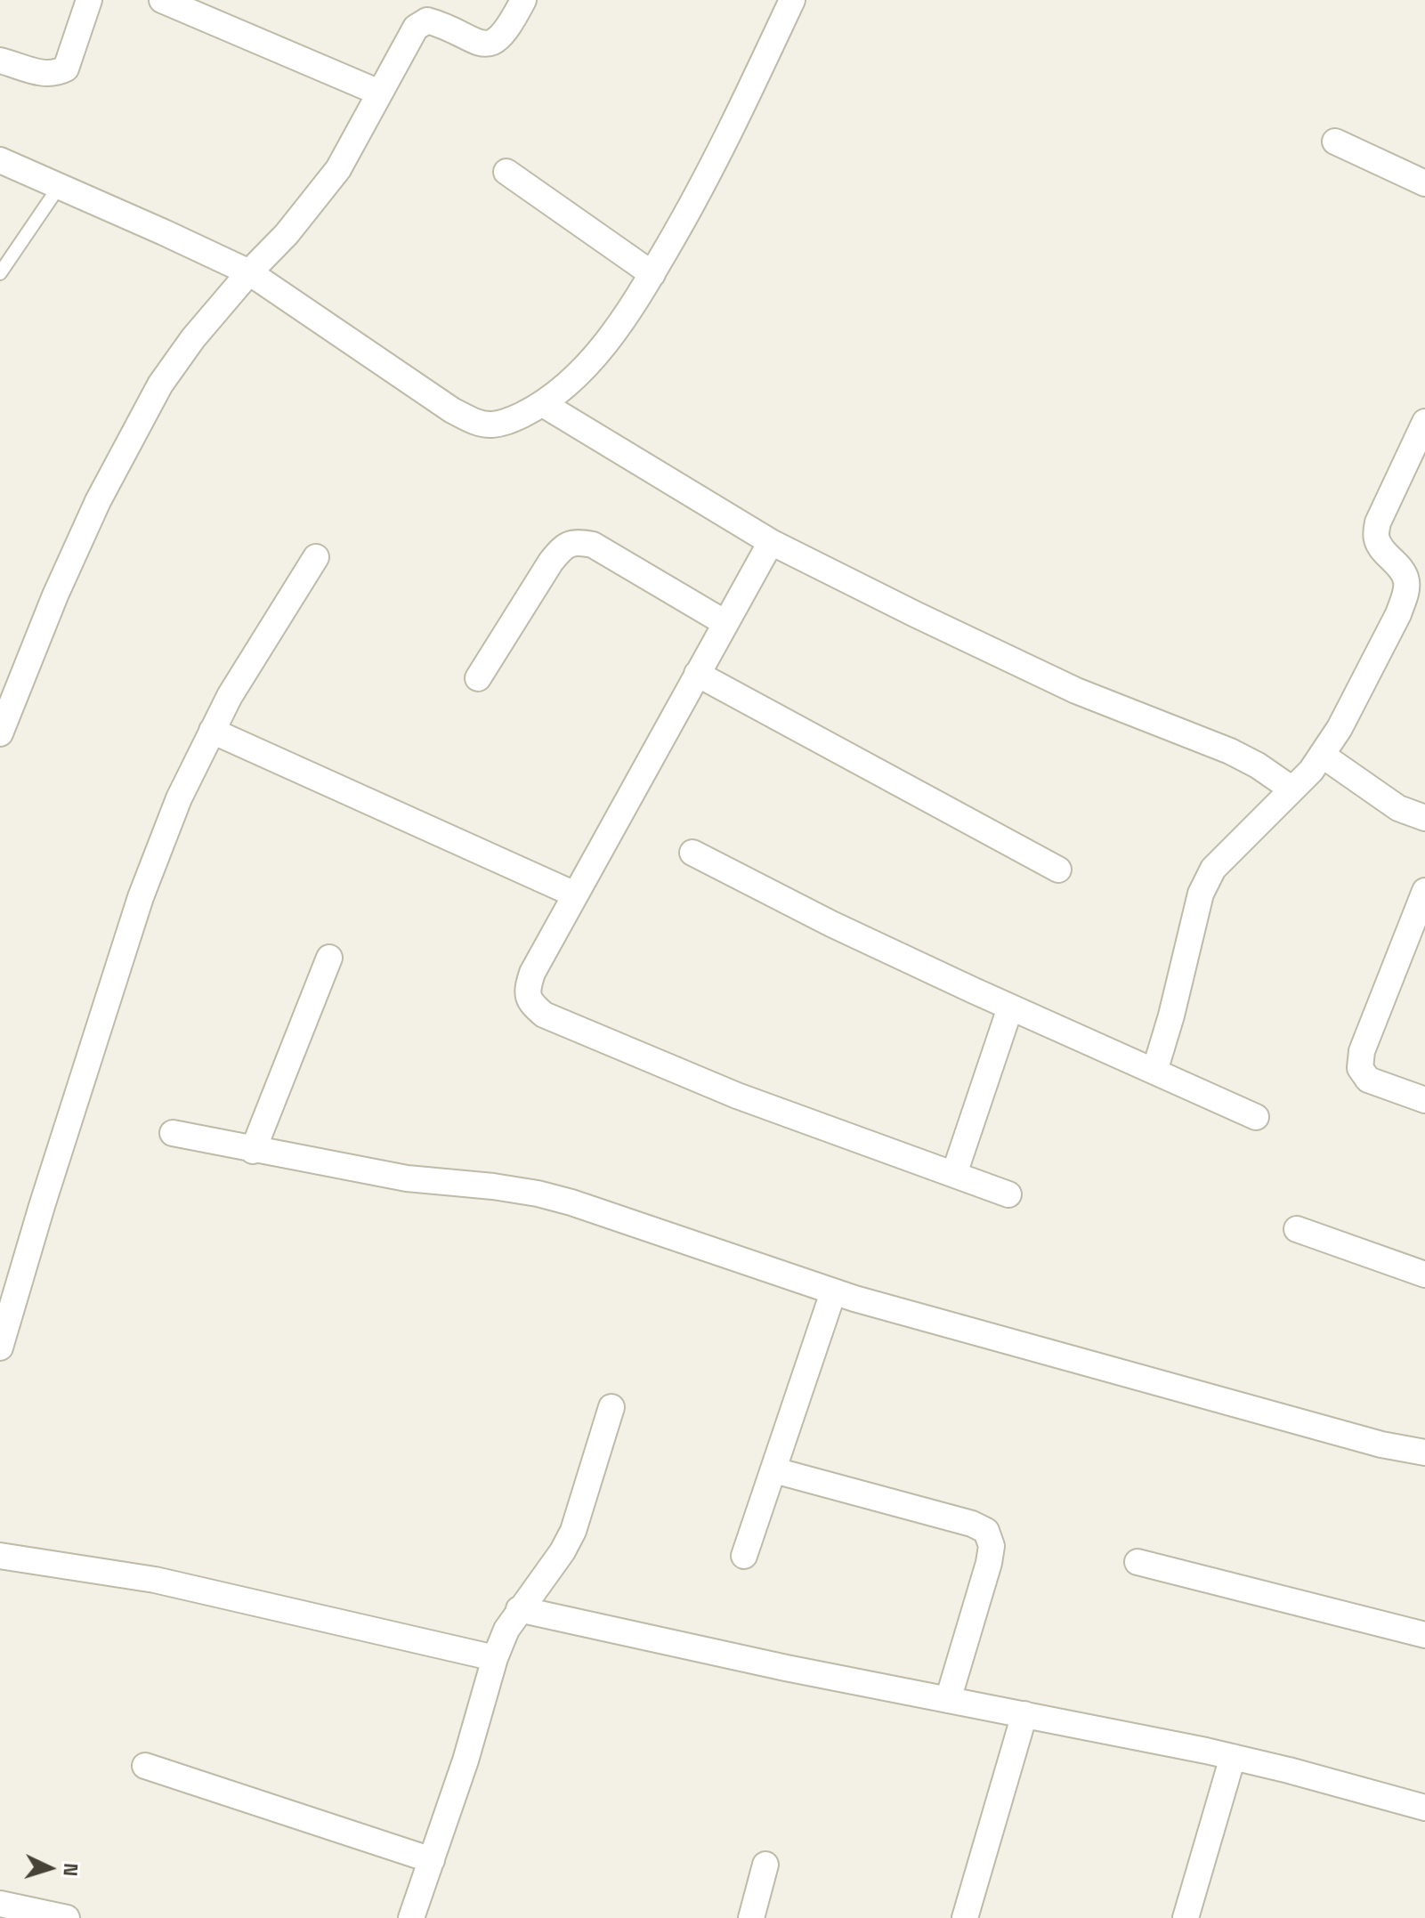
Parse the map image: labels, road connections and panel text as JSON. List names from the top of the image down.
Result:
{
  "north": "right"
}
